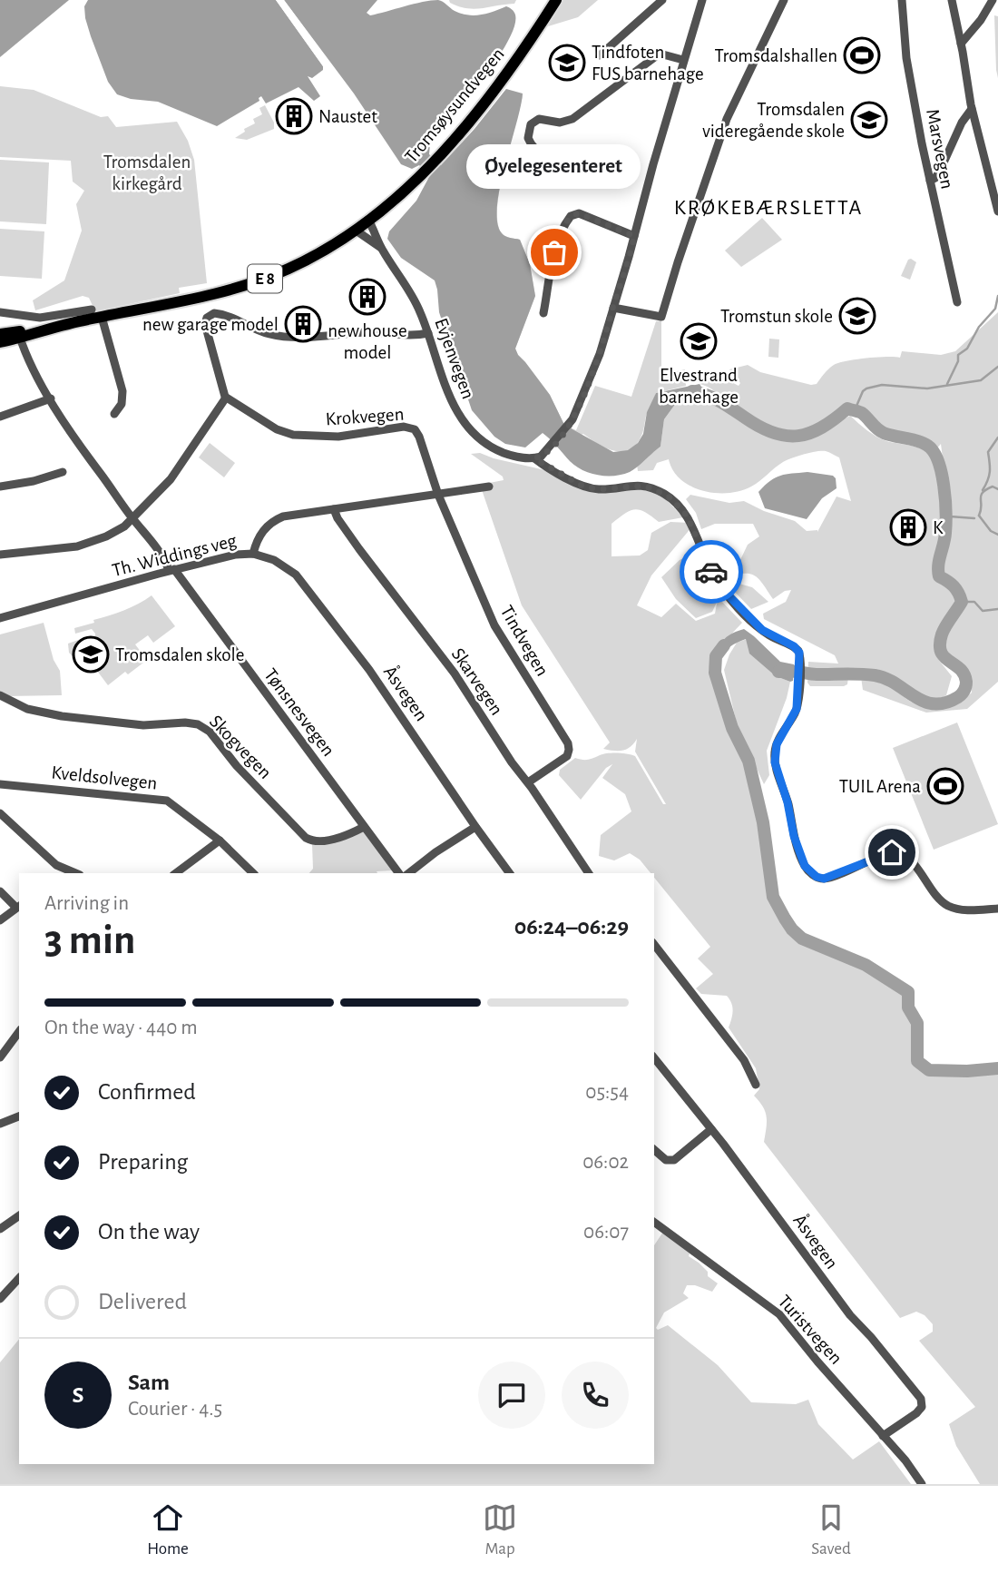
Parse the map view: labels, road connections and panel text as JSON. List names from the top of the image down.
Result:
{
  "streets": {
    "highway": ["Tromsøysundvegen", "E 8"],
    "street": [
      "Marsvegen",
      "Evjenvegen",
      "Krokvegen",
      "Th. Widdings veg",
      "Tindvegen",
      "Skarvegen",
      "Åsvegen",
      "Tønsnesvegen",
      "Skogvegen",
      "Kveldsolvegen",
      "Turistvegen"
    ]
  },
  "crossings": [
    ["Tromsøysundvegen", "Evjenvegen"],
    ["Tromsøysundvegen", "Tønsnesvegen"],
    ["Krokvegen", "Th. Widdings veg"],
    ["Krokvegen", "Tindvegen"],
    ["Th. Widdings veg", "Tindvegen"],
    ["Th. Widdings veg", "Skarvegen"],
    ["Th. Widdings veg", "Åsvegen"],
    ["Th. Widdings veg", "Tønsnesvegen"],
    ["Tindvegen", "Skarvegen"],
    ["Åsvegen", "Turistvegen"],
    ["Tønsnesvegen", "Skogvegen"]
  ],
  "districts": ["KRØKEBÆRSLETTA"],
  "parks": ["Tromsdalen kirkegård"],
  "places": {
    "sports": ["Tromsdalshallen", "TUIL Arena"],
    "school or university": [
      "Tindfoten FUS barnehage",
      "Tromsdalen videregående skole",
      "Tromstun skole",
      "Elvestrand barnehage",
      "Tromsdalen skole"
    ],
    "building": [
      "Naustet",
      "new house model",
      "new garage model",
      "K"
    ],
    "other": ["Øyelegesenteret"]
  },
  "page": {
    "bubble": "Øyelegesenteret",
    "heading": ["3 min", "Arriving in", "06:24–06:29"],
    "panel": ["Sam", "Courier · 4.5"],
    "bar": "On the way · 440 m",
    "list": [
      ["Confirmed", "05:54"],
      ["Preparing", "06:02"],
      ["On the way", "06:07"],
      "Delivered"
    ],
    "round": "S",
    "tabs": ["Home", "Map", "Saved"]
  }
}
